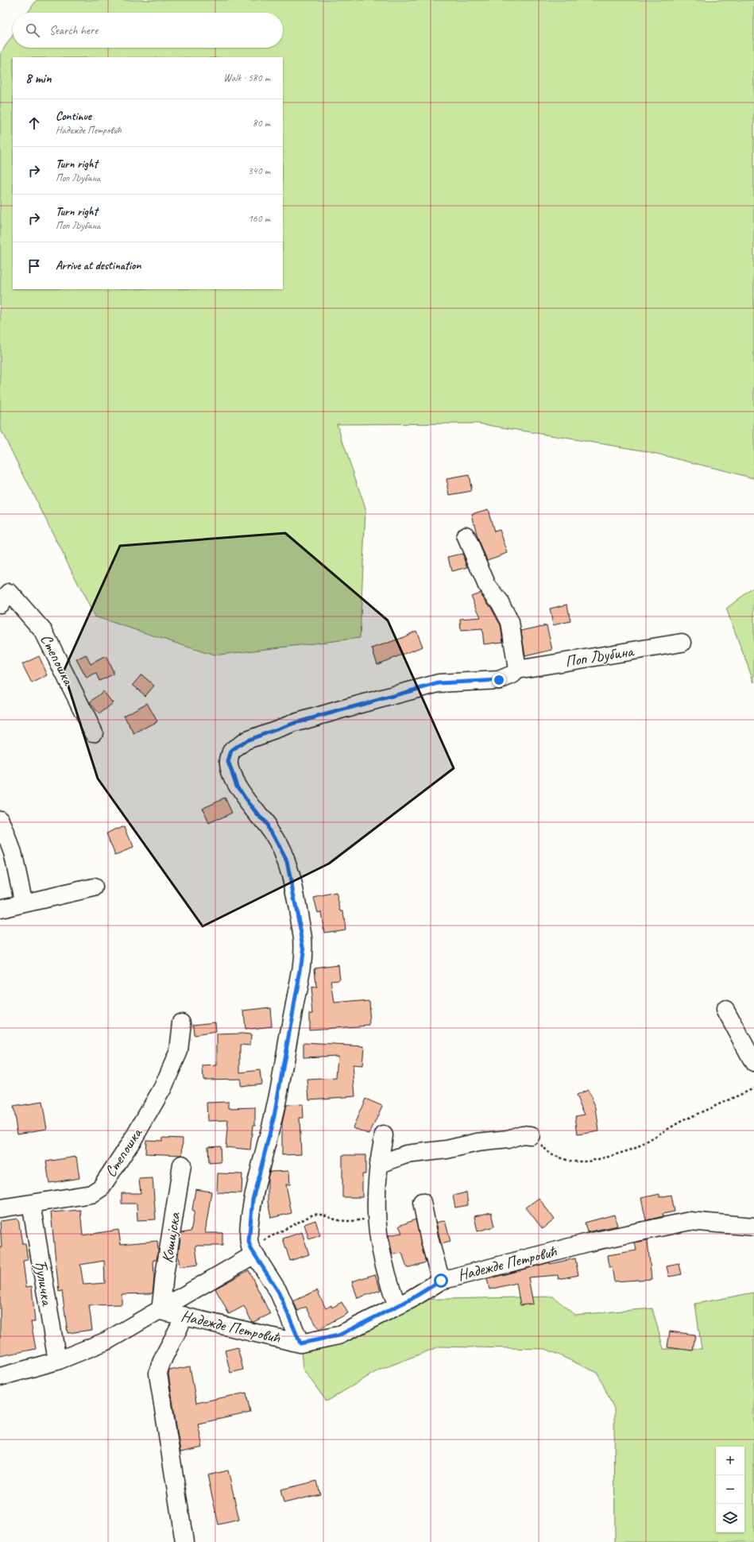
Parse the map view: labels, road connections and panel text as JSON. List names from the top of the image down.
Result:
{
  "streets": {
    "street": [
      "Поп Љубина",
      "Степошка",
      "Кошијска",
      "Надежде Петровић",
      "Ђуличка"
    ]
  },
  "crossings": [
    ["Поп Љубина", "Надежде Петровић"],
    ["Степошка", "Ђуличка"],
    ["Кошијска", "Надежде Петровић"],
    ["Надежде Петровић", "Ђуличка"]
  ],
  "page": {
    "search": "Search here",
    "heading": ["8 min", "Walk · 580 m"],
    "list": [
      ["Continue", "Надежде Петровић", "80 m"],
      ["Turn right", "Поп Љубина", "340 m"],
      ["Turn right", "Поп Љубина", "160 m"],
      "Arrive at destination"
    ],
    "map_buttons": ["+", "−"]
  }
}
